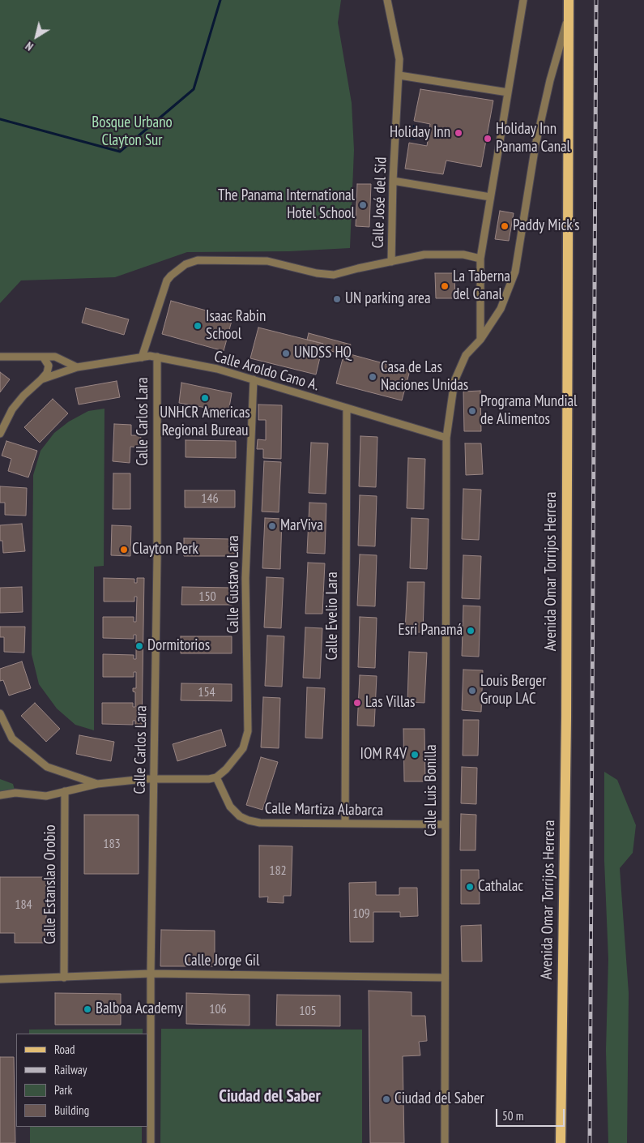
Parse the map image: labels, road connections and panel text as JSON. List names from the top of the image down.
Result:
{
  "streets": {
    "main road": ["Avenida Omar Torrijos Herrera"],
    "street": [
      "Calle José del Sid",
      "Calle Aroldo Cano A.",
      "Calle Carlos Lara",
      "Calle Gustavo Lara",
      "Calle Evelio Lara",
      "Calle Luis Bonilla",
      "Calle Martiza Alabarca",
      "Calle Estanslao Orobio",
      "Calle Jorge Gil"
    ]
  },
  "crossings": [
    ["Calle Aroldo Cano A.", "Calle Carlos Lara"],
    ["Calle Aroldo Cano A.", "Calle Gustavo Lara"],
    ["Calle Aroldo Cano A.", "Calle Evelio Lara"],
    ["Calle Aroldo Cano A.", "Calle Luis Bonilla"],
    ["Calle Carlos Lara", "Calle Jorge Gil"],
    ["Avenida Omar Torrijos Herrera", "Calle Luis Bonilla"],
    ["Calle Gustavo Lara", "Calle Martiza Alabarca"],
    ["Calle Evelio Lara", "Calle Martiza Alabarca"],
    ["Calle Luis Bonilla", "Calle Martiza Alabarca"],
    ["Calle Luis Bonilla", "Calle Jorge Gil"],
    ["Calle Estanslao Orobio", "Calle Jorge Gil"]
  ],
  "districts": ["Ciudad del Saber"],
  "parks": ["Bosque Urbano Clayton Sur"],
  "places": [
    "Holiday Inn",
    "Holiday Inn Panama Canal",
    "The Panama International Hotel School",
    "Paddy Mick's",
    "La Taberna del Canal",
    "UN parking area",
    "Isaac Rabin School",
    "UNDSS HQ",
    "Casa de Las Naciones Unidas",
    "UNHCR Americas Regional Bureau",
    "Programa Mundial de Alimentos",
    "MarViva",
    "Clayton Perk",
    "Esri Panamá",
    "Dormitorios",
    "Louis Berger Group LAC",
    "Las Villas",
    "IOM R4V",
    "Cathalac",
    "Balboa Academy",
    "Ciudad del Saber"
  ],
  "house_numbers": [
    "146",
    "150",
    "154",
    "183",
    "182",
    "184",
    "109",
    "106",
    "105"
  ],
  "legend": [
    "Road",
    "Railway",
    "Park",
    "Building"
  ],
  "scale_bar": "50 m",
  "north": "bottom left"
}
